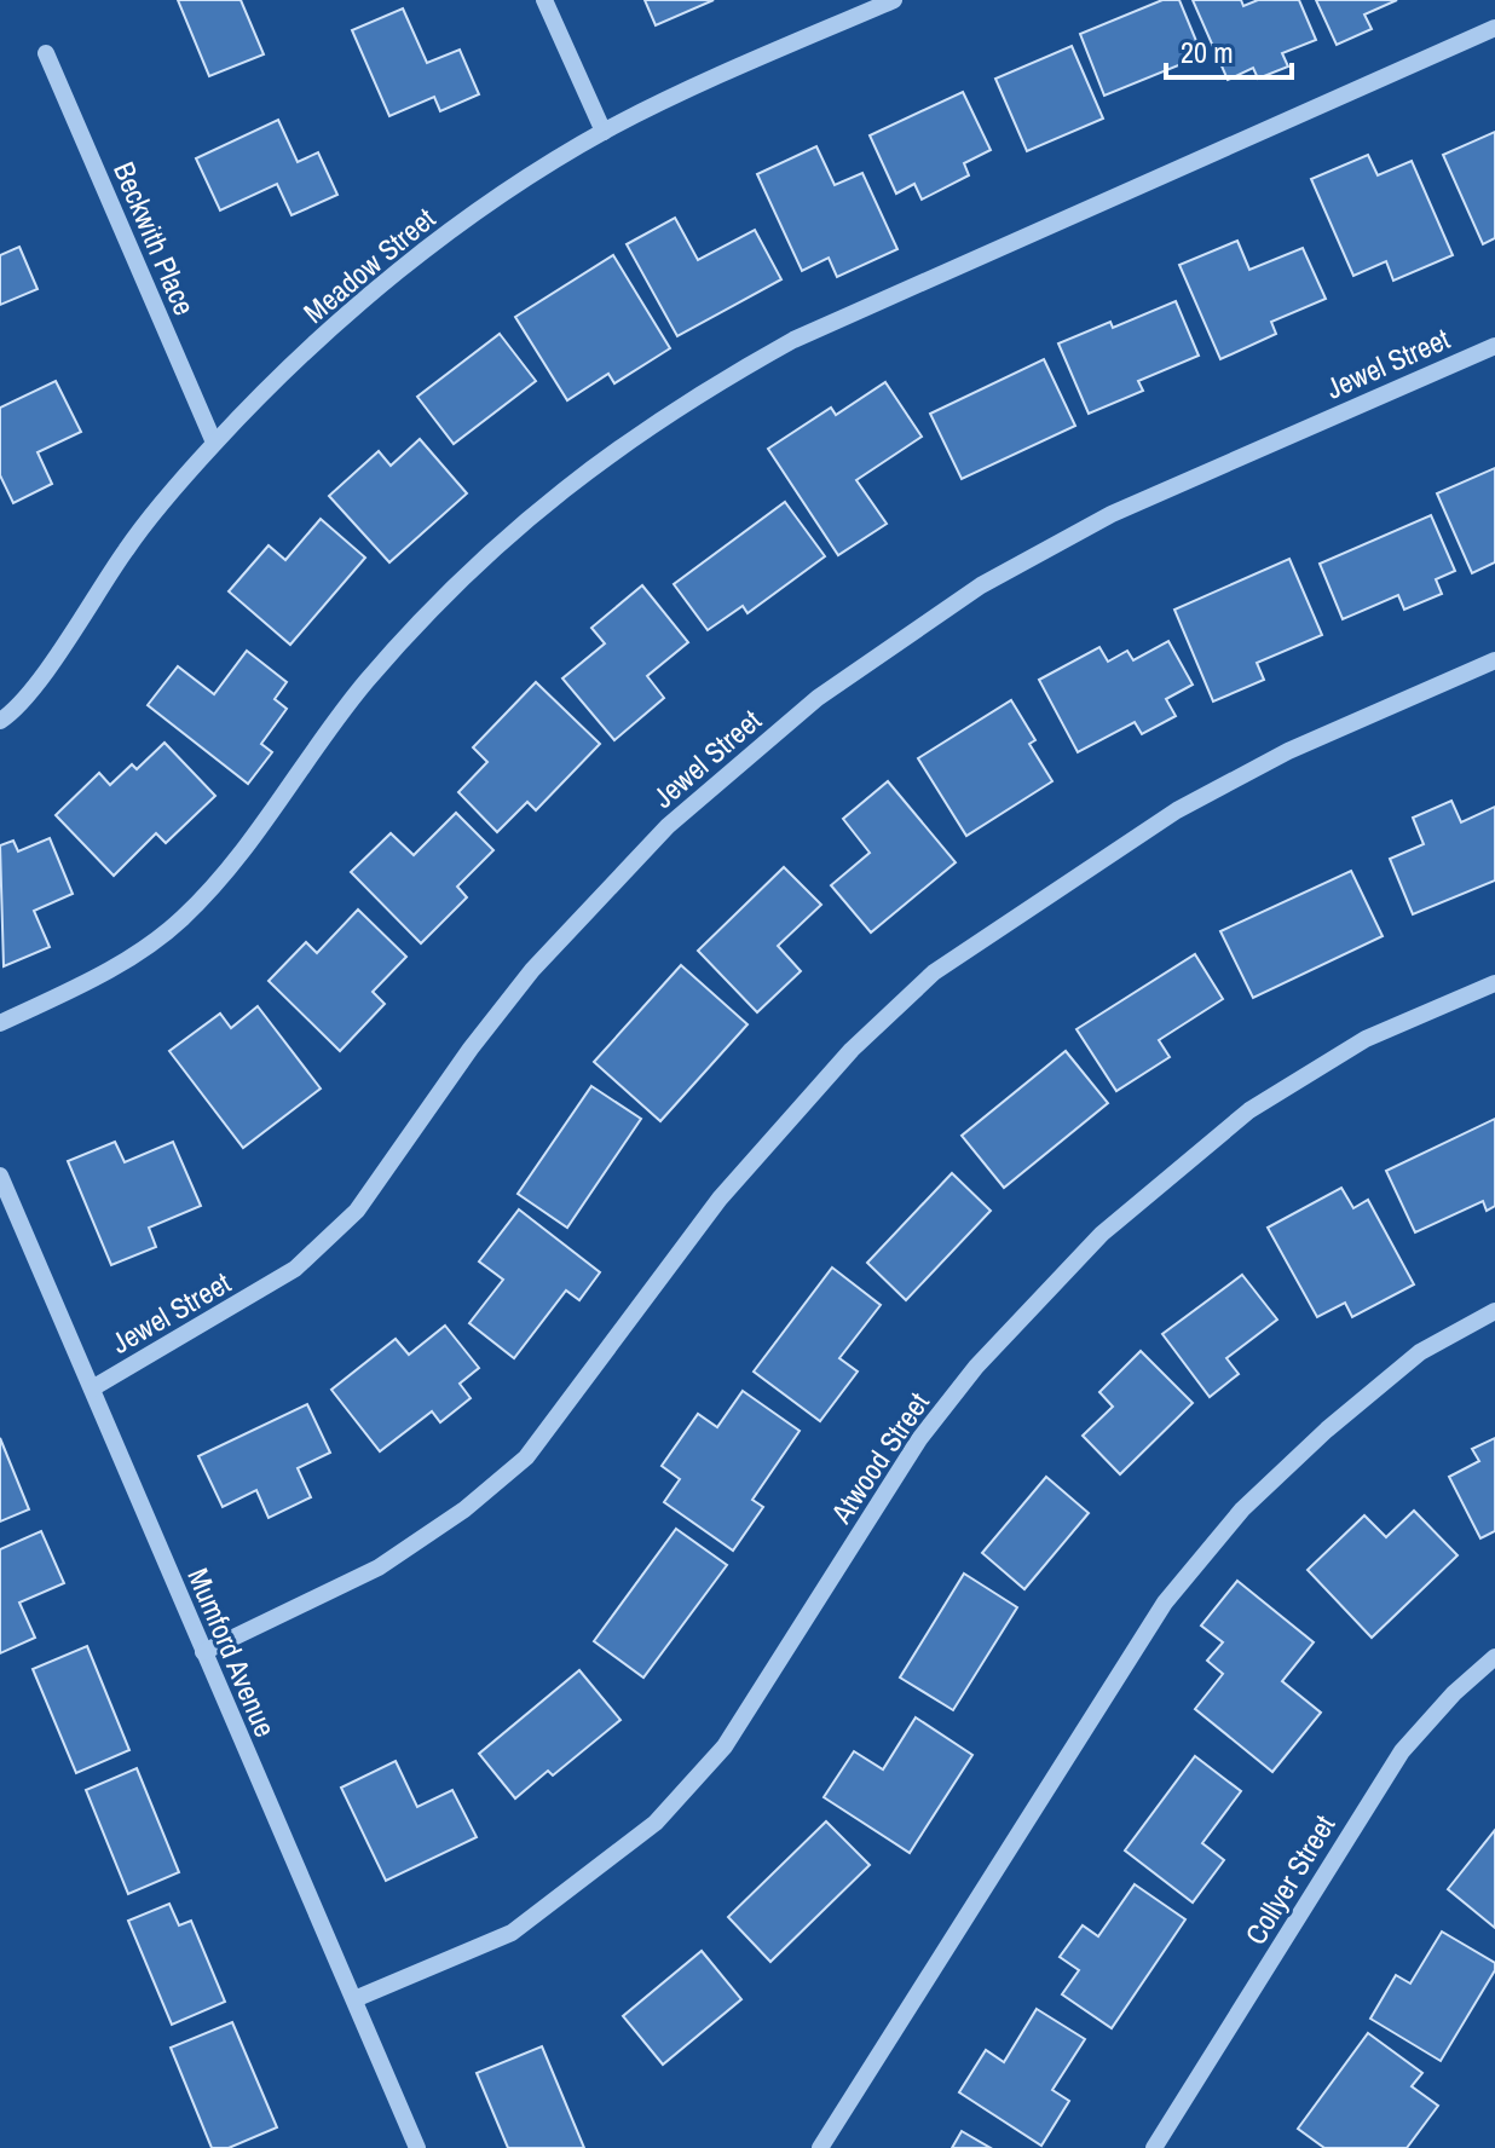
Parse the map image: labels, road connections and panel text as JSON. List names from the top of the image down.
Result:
{
  "streets": {
    "street": [
      "Beckwith Place",
      "Meadow Street",
      "Jewel Street",
      "Atwood Street",
      "Mumford Avenue",
      "Collyer Street"
    ]
  },
  "crossings": [
    ["Beckwith Place", "Meadow Street"],
    ["Jewel Street", "Mumford Avenue"],
    ["Atwood Street", "Mumford Avenue"]
  ],
  "scale_bar": "20 m"
}
